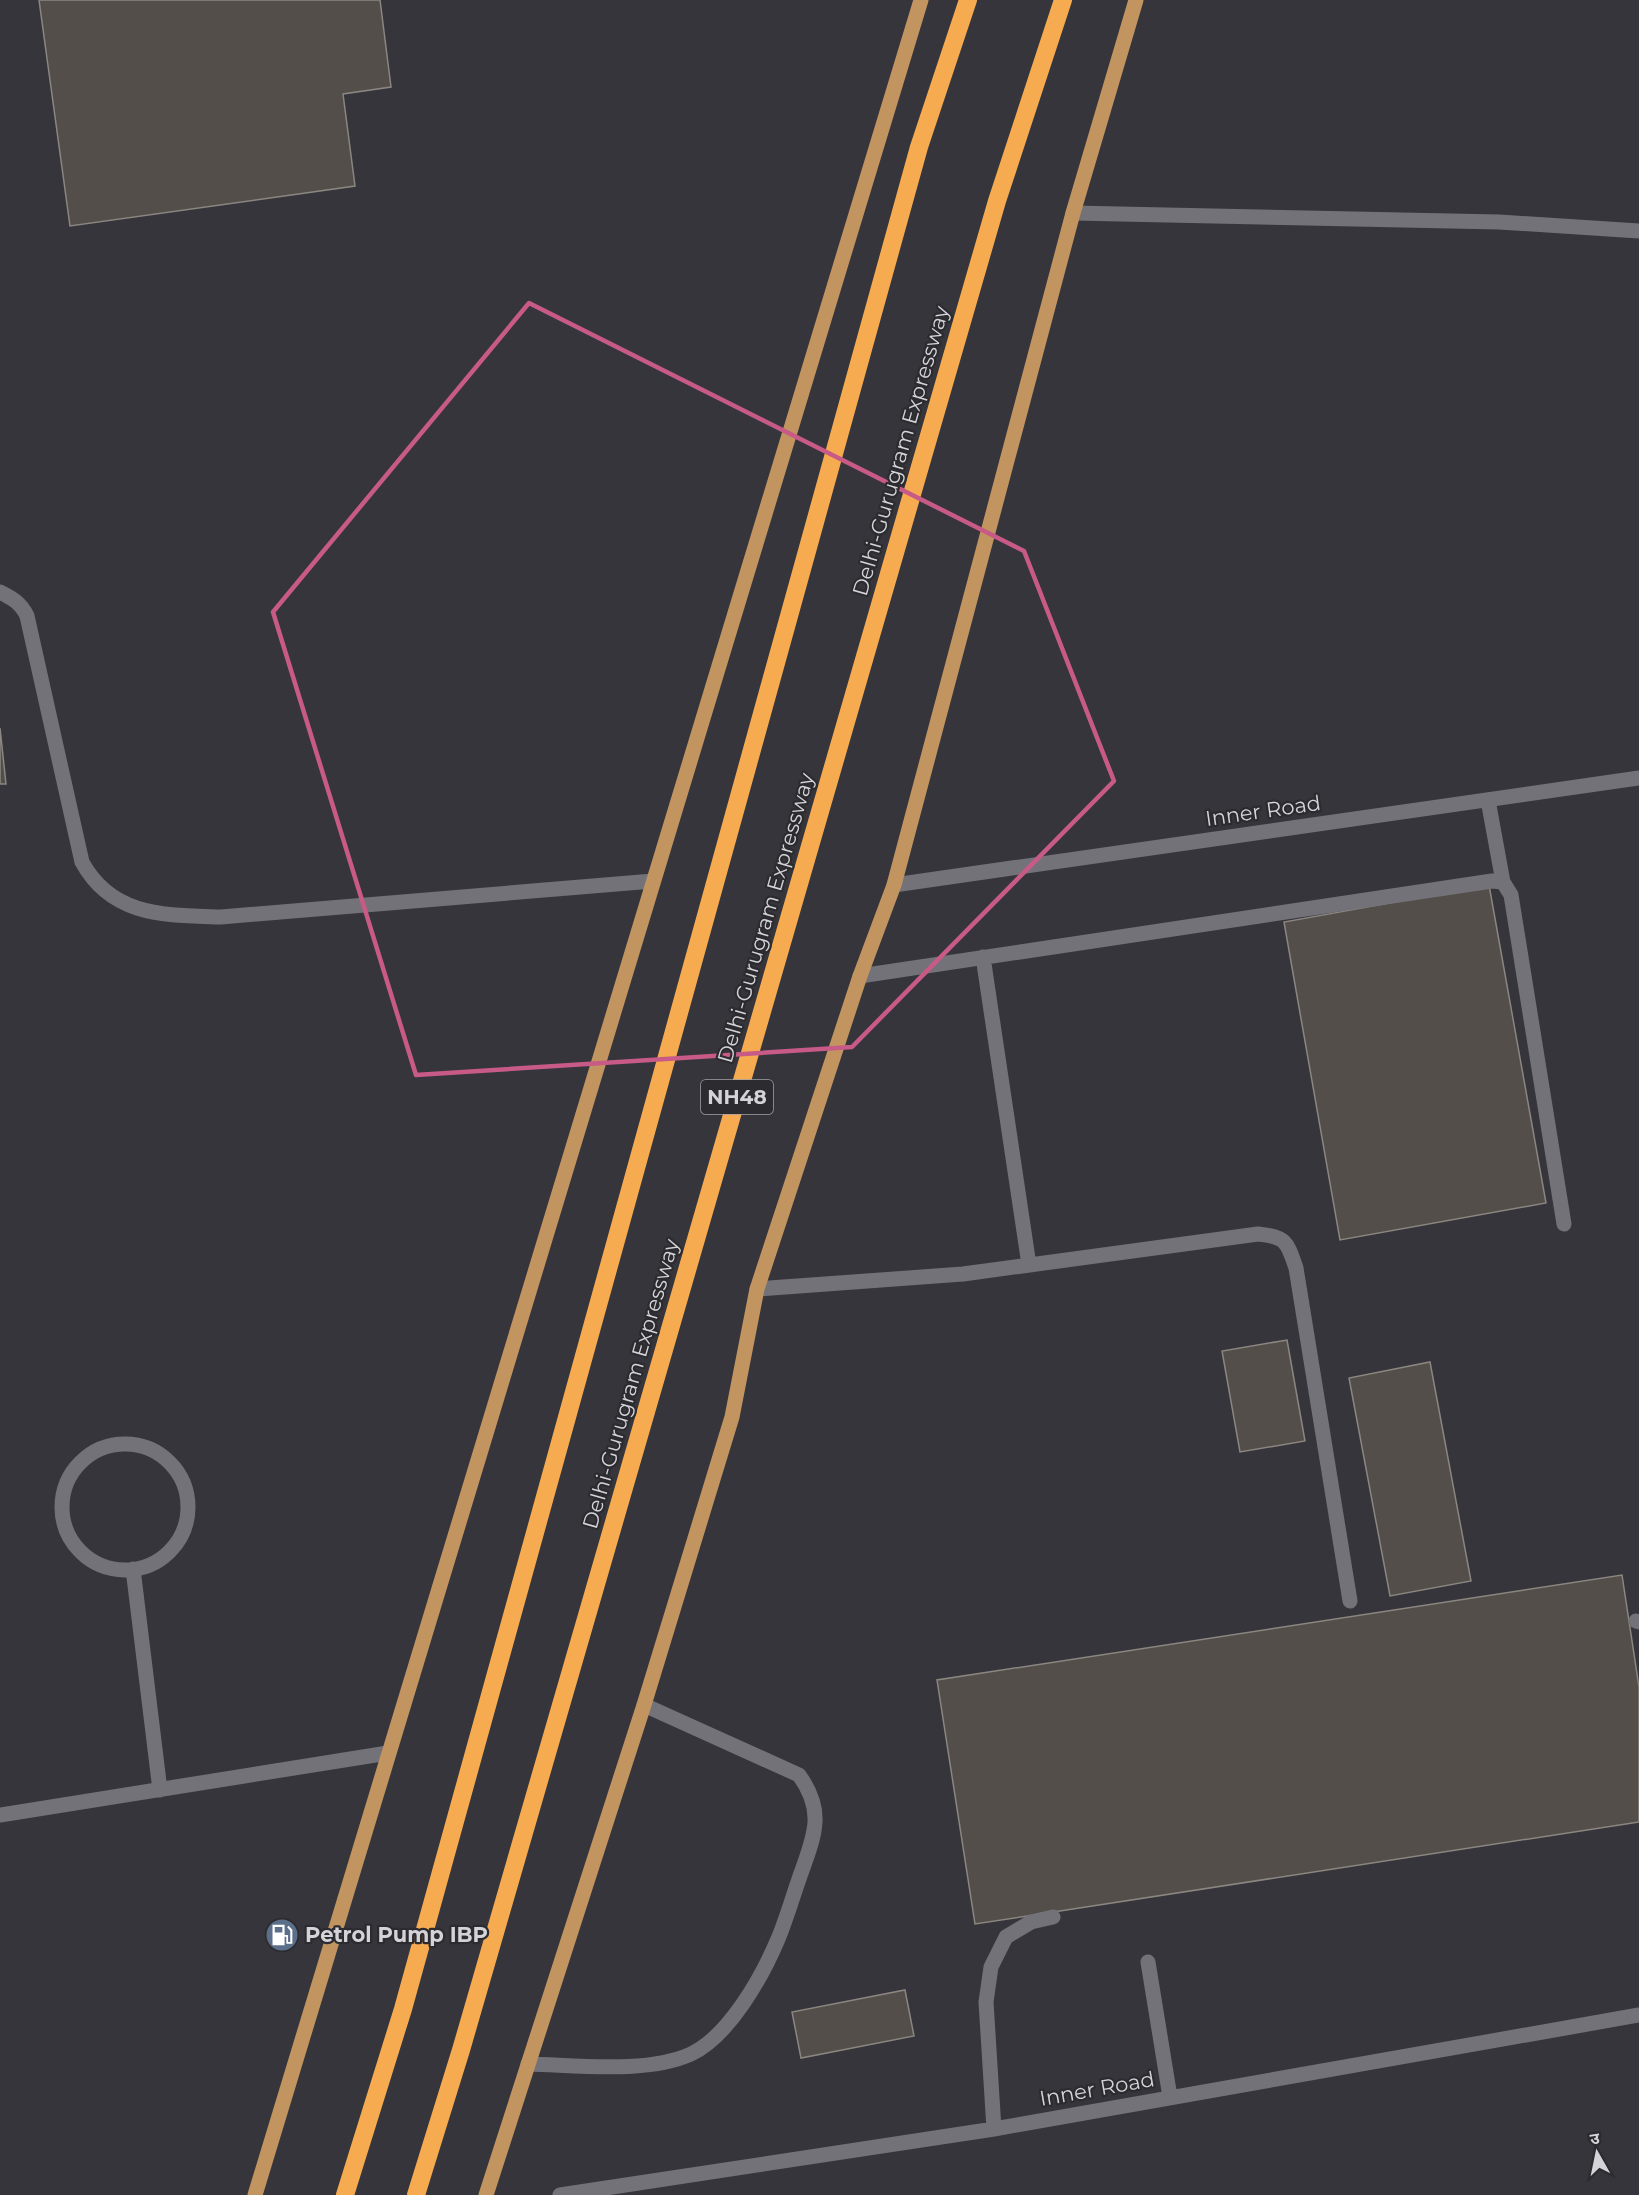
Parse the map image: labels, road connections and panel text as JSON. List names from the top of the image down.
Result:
{
  "streets": {
    "highway": ["Delhi-Gurugram Expressway", "NH48"],
    "street": ["Inner Road"]
  },
  "places": {
    "fuel station": ["Petrol Pump IBP"]
  },
  "north": "top"
}
